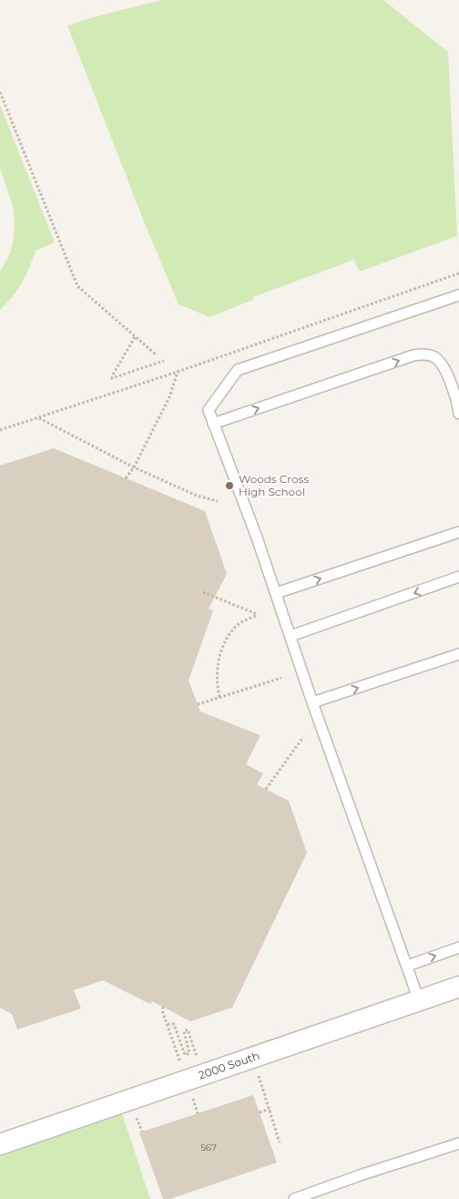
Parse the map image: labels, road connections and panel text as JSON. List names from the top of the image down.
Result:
{
  "streets": {
    "street": ["2000 South"]
  },
  "places": ["Woods Cross High School"],
  "house_numbers": ["567"]
}
